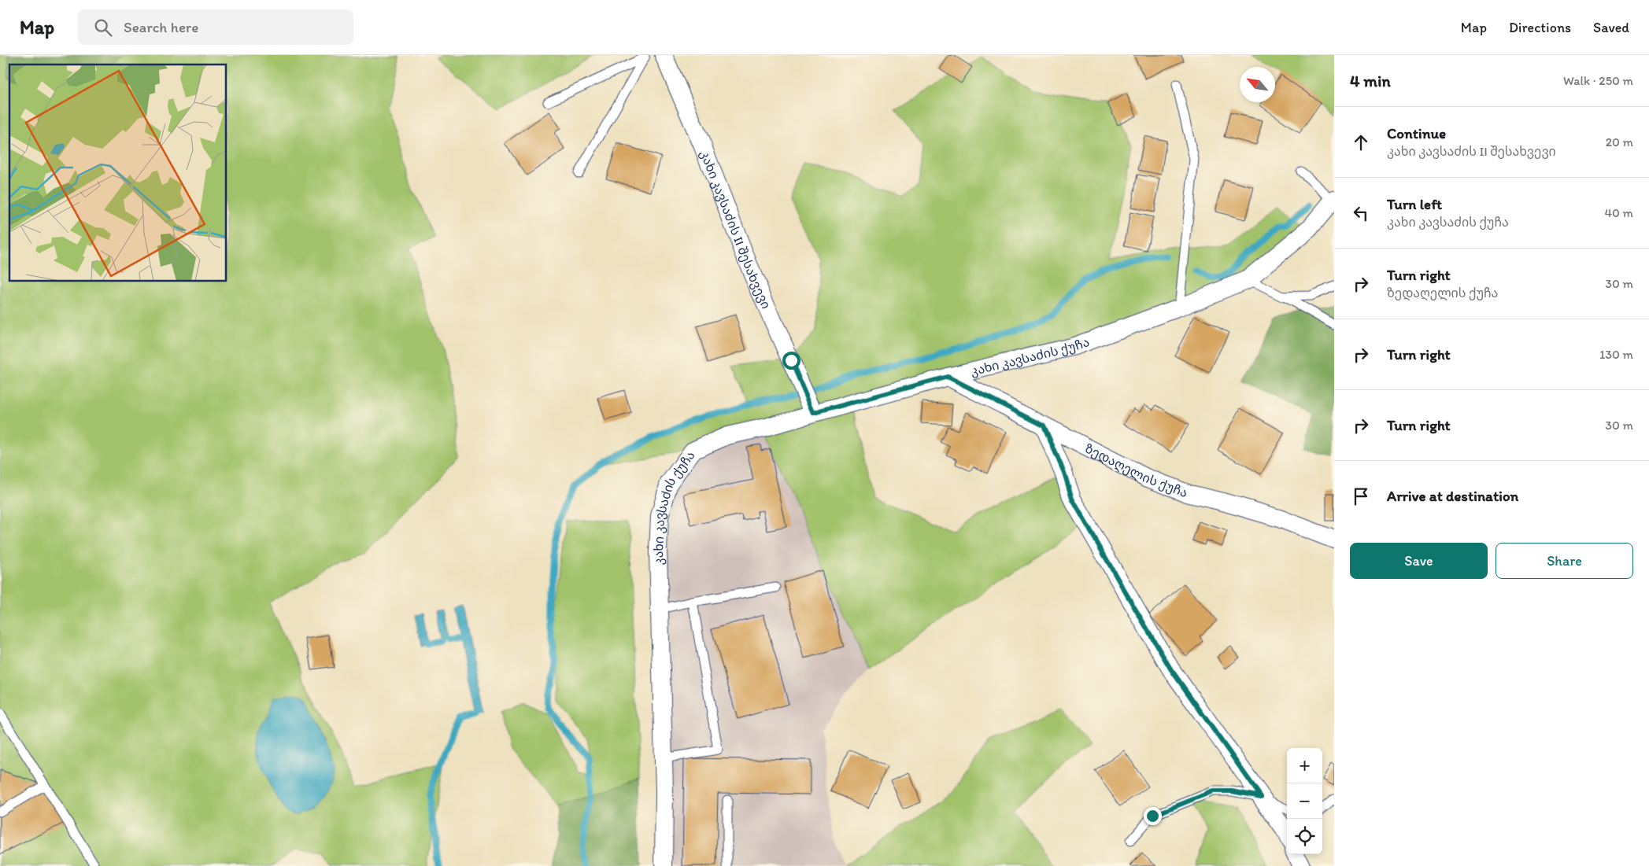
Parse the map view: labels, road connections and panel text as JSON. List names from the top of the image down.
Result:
{
  "streets": {
    "street": ["კახი კავსაძის II შესახვევი", "კახი კავსაძის ქუჩა", "ზედაღელის ქუჩა"]
  },
  "crossings": [
    ["კახი კავსაძის II შესახვევი", "კახი კავსაძის ქუჩა"],
    ["კახი კავსაძის ქუჩა", "ზედაღელის ქუჩა"]
  ],
  "north": "top left",
  "page": {
    "header": "Map",
    "search": "Search here",
    "nav": ["Map", "Directions", "Saved"],
    "heading": ["4 min", "Walk · 250 m"],
    "list": [
      ["Continue", "კახი კავსაძის II შესახვევი", "20 m"],
      ["Turn left", "კახი კავსაძის ქუჩა", "40 m"],
      ["Turn right", "ზედაღელის ქუჩა", "30 m"],
      ["Turn right", "130 m"],
      ["Turn right", "30 m"],
      "Arrive at destination"
    ],
    "buttons": ["Save", "Share"],
    "map_buttons": ["+", "−"]
  }
}
